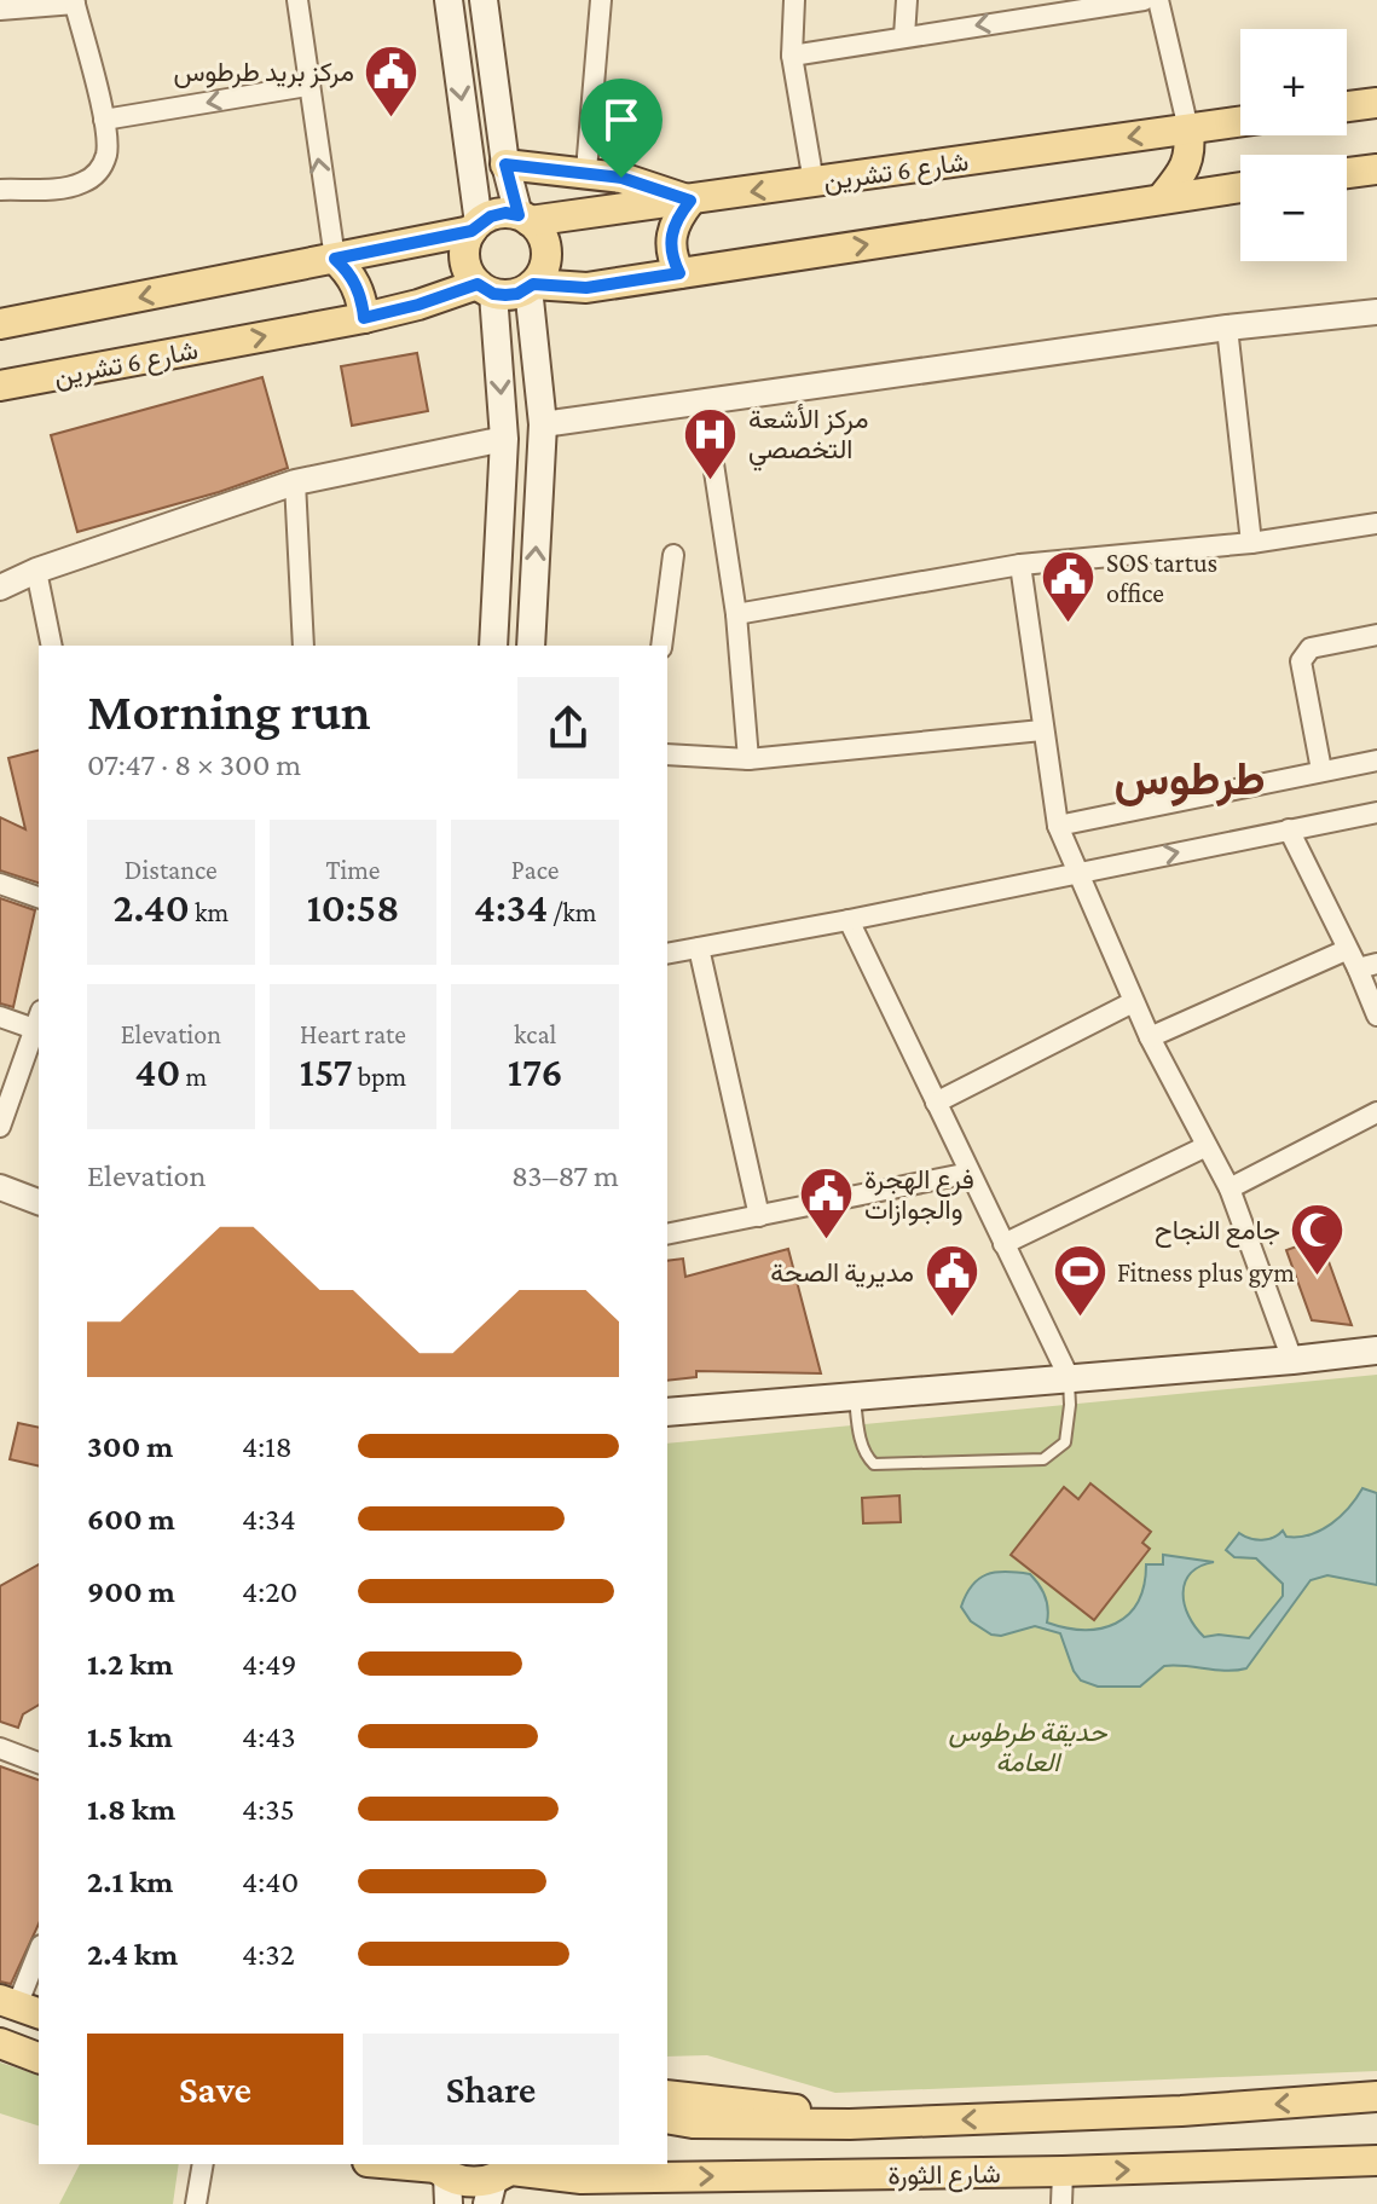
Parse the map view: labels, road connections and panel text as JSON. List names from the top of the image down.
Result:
{
  "streets": {
    "main road": ["شارع 6 تشرين", "شارع الثورة"]
  },
  "districts": ["طرطوس"],
  "parks": ["حديقة طرطوس العامة"],
  "places": {
    "public building": [
      "مركز بريد طرطوس",
      "SOS tartus office",
      "فرع الهجرة والجوازات",
      "مديرية الصحة"
    ],
    "hospital": ["مركز الأشعة التخصصي"],
    "mosque": ["جامع النجاح"],
    "sports": ["Fitness plus gym"]
  },
  "page": {
    "map_buttons": ["+", "−"],
    "heading": ["Morning run", "07:47 · 8 × 300 m"],
    "stats": [
      ["Distance", "2.40 km"],
      ["Time", "10:58"],
      ["Pace", "4:34 /km"],
      ["Elevation", "40 m"],
      ["Heart rate", "157 bpm"],
      ["kcal", "176"]
    ],
    "chart": ["Elevation", "83–87 m"],
    "list": [
      {
        "name": "300 m",
        "note": "4:18"
      },
      {
        "name": "600 m",
        "note": "4:34"
      },
      {
        "name": "900 m",
        "note": "4:20"
      },
      {
        "name": "1.2 km",
        "note": "4:49"
      },
      {
        "name": "1.5 km",
        "note": "4:43"
      },
      {
        "name": "1.8 km",
        "note": "4:35"
      },
      {
        "name": "2.1 km",
        "note": "4:40"
      },
      {
        "name": "2.4 km",
        "note": "4:32"
      }
    ],
    "buttons": ["Save", "Share"]
  }
}
